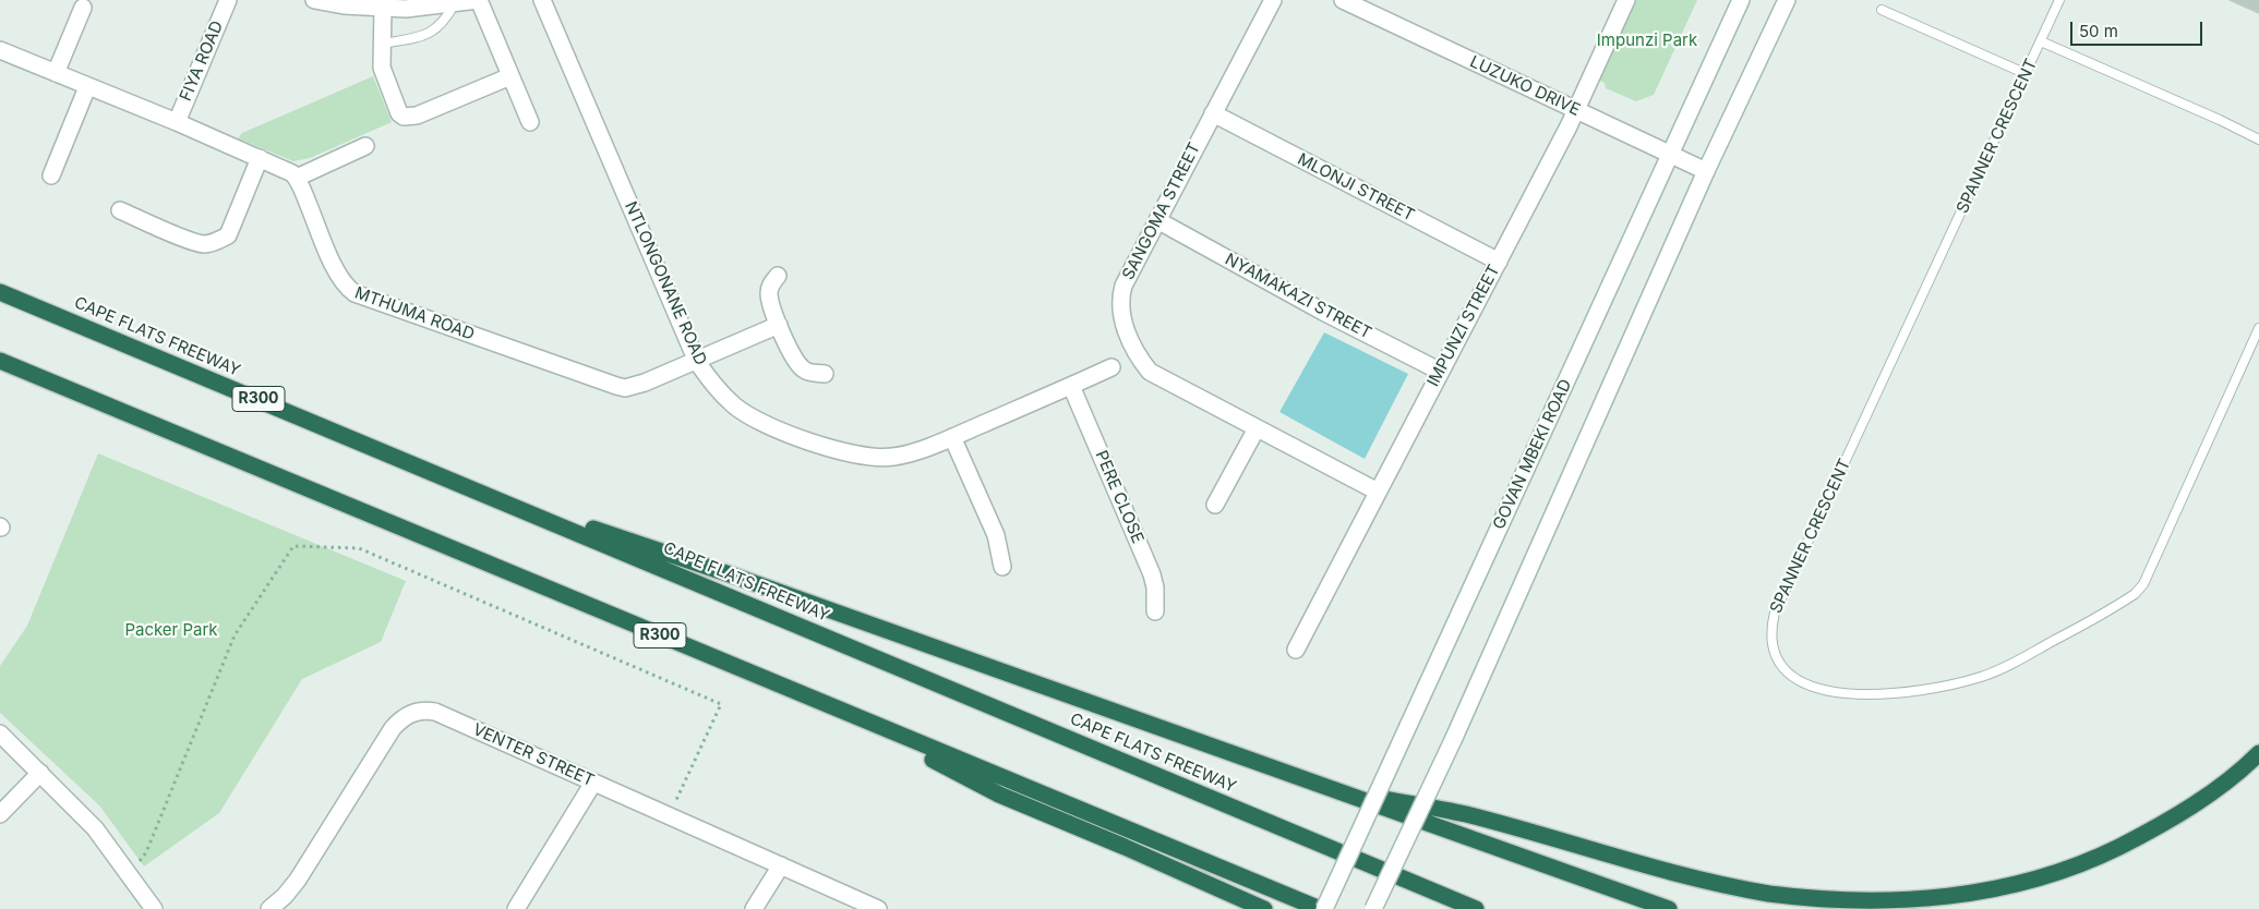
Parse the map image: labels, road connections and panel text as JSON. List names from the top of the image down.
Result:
{
  "streets": {
    "highway": ["CAPE FLATS FREEWAY", "R300"],
    "street": [
      "FIYA ROAD",
      "LUZUKO DRIVE",
      "MLONJI STREET",
      "SANGOMA STREET",
      "NTLONGONANE ROAD",
      "NYAMAKAZI STREET",
      "MTHUMA ROAD",
      "IMPUNZI STREET",
      "GOVAN MBEKI ROAD",
      "PERE CLOSE",
      "VENTER STREET"
    ],
    "lane": ["SPANNER CRESCENT"]
  },
  "crossings": [
    ["LUZUKO DRIVE", "IMPUNZI STREET"],
    ["LUZUKO DRIVE", "GOVAN MBEKI ROAD"],
    ["MLONJI STREET", "SANGOMA STREET"],
    ["MLONJI STREET", "IMPUNZI STREET"],
    ["SANGOMA STREET", "NYAMAKAZI STREET"],
    ["SANGOMA STREET", "IMPUNZI STREET"],
    ["NTLONGONANE ROAD", "MTHUMA ROAD"],
    ["NTLONGONANE ROAD", "PERE CLOSE"],
    ["NYAMAKAZI STREET", "IMPUNZI STREET"]
  ],
  "parks": ["Impunzi Park", "Packer Park"],
  "scale_bar": "50 m"
}
